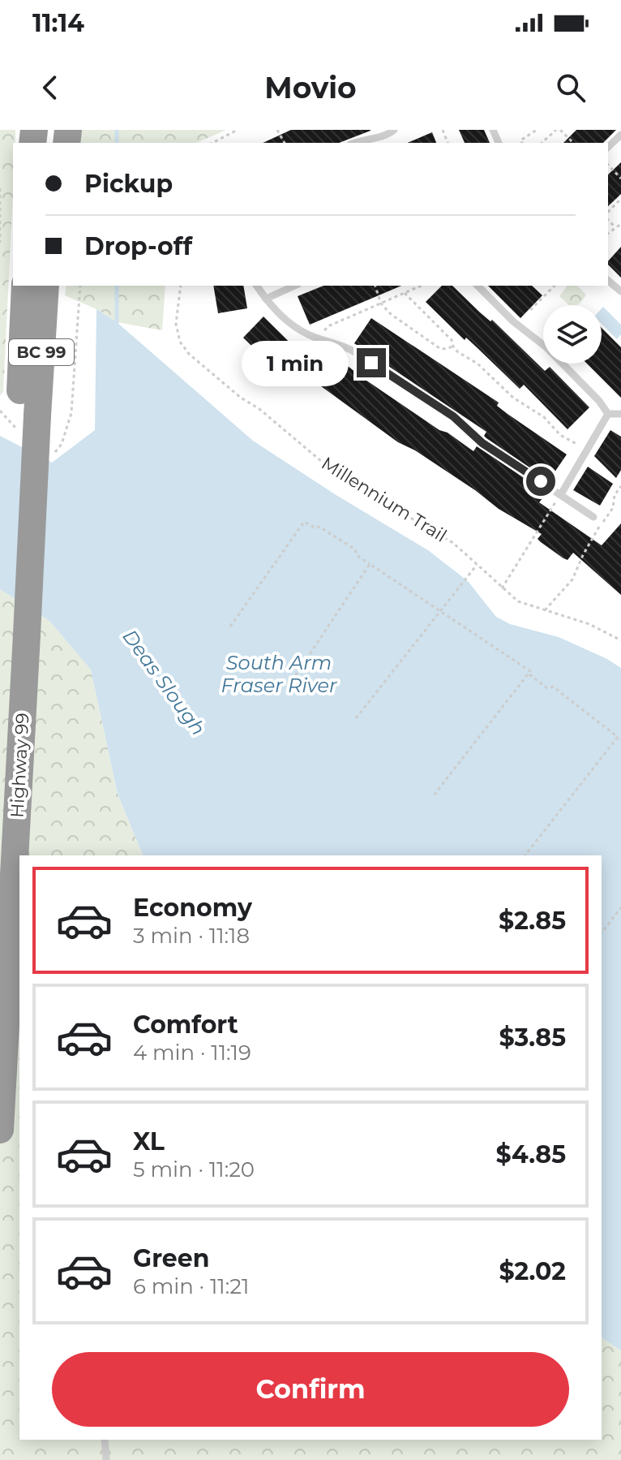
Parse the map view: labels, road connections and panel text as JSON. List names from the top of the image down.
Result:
{
  "streets": {
    "highway": ["BC 99", "Highway 99"],
    "path": ["Millennium Trail"]
  },
  "water": ["South Arm Fraser River", "Deas Slough"],
  "page": {
    "status": "11:14",
    "header": "Movio",
    "banner": ["Pickup", "Drop-off"],
    "bubble": "1 min",
    "list": [
      {
        "name": "Economy",
        "note": "3 min · 11:18",
        "value": "$2.85"
      },
      {
        "name": "Comfort",
        "note": "4 min · 11:19",
        "value": "$3.85"
      },
      {
        "name": "XL",
        "note": "5 min · 11:20",
        "value": "$4.85"
      },
      {
        "name": "Green",
        "note": "6 min · 11:21",
        "value": "$2.02"
      }
    ],
    "buttons": "Confirm"
  }
}
